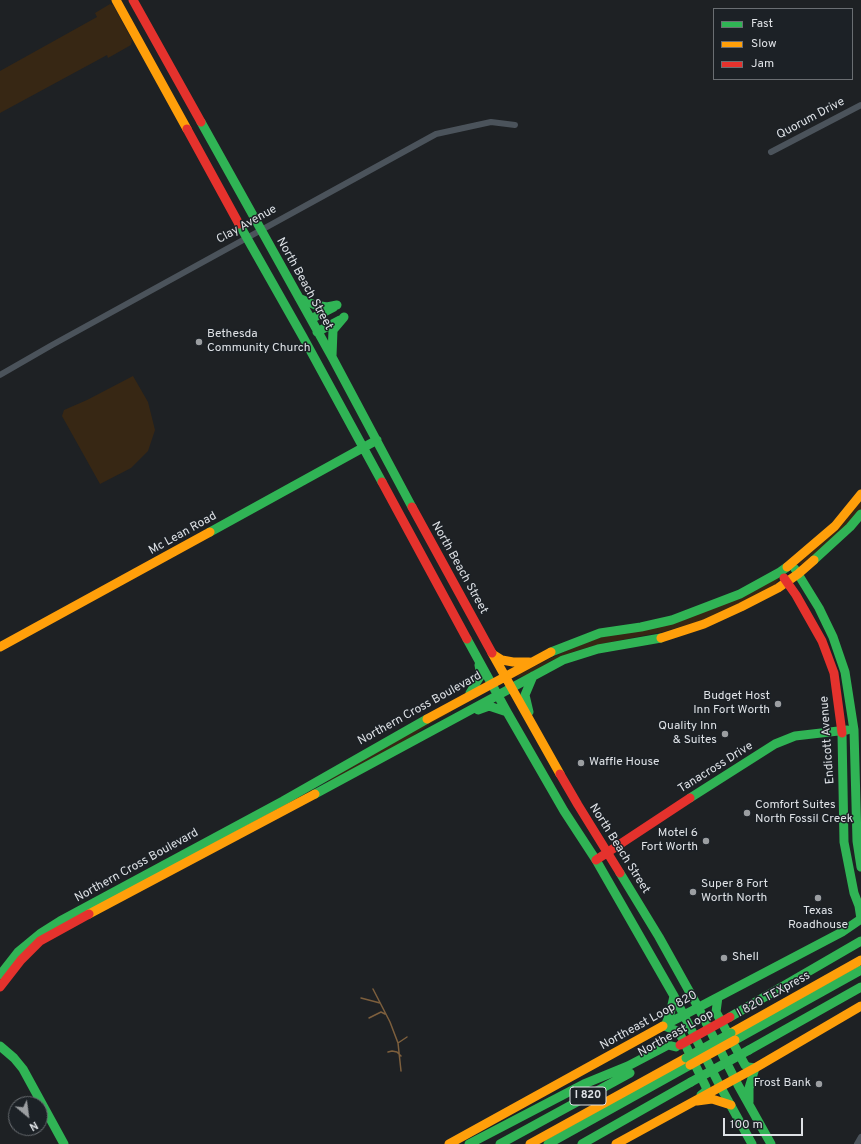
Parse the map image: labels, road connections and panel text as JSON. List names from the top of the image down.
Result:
{
  "streets": {
    "main road": [
      "North Beach Street",
      "Mc Lean Road",
      "Northern Cross Boulevard",
      "Endicott Avenue",
      "Tanacross Drive",
      "I 820 TEXpress",
      "Northeast Loop 820",
      "Northeast Loop",
      "I 820"
    ],
    "street": ["Quorum Drive", "Clay Avenue"]
  },
  "crossings": [
    ["Clay Avenue", "North Beach Street"],
    ["North Beach Street", "Mc Lean Road"],
    ["North Beach Street", "Northern Cross Boulevard"],
    ["North Beach Street", "Tanacross Drive"],
    ["North Beach Street", "Northeast Loop 820"],
    ["Northern Cross Boulevard", "Endicott Avenue"],
    ["Endicott Avenue", "Tanacross Drive"],
    ["Endicott Avenue", "Northeast Loop 820"]
  ],
  "places": [
    "Bethesda Community Church",
    "Budget Host Inn Fort Worth",
    "Quality Inn & Suites",
    "Waffle House",
    "Comfort Suites North Fossil Creek",
    "Motel 6 Fort Worth",
    "Super 8 Fort Worth North",
    "Texas Roadhouse",
    "Shell",
    "Frost Bank"
  ],
  "legend": ["Fast", "Slow", "Jam"],
  "scale_bar": "100 m",
  "north": "bottom right"
}
